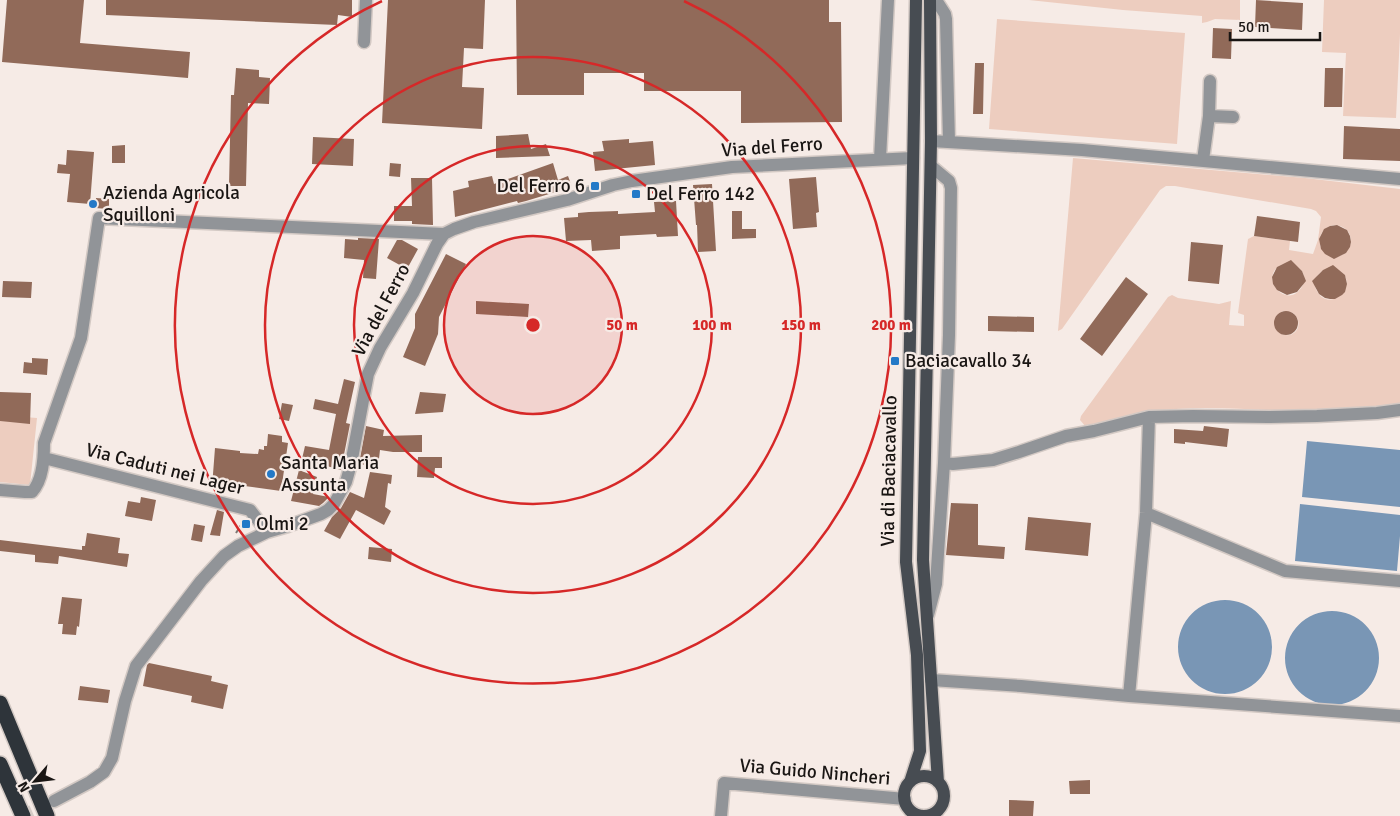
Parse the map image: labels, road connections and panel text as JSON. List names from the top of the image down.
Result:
{
  "streets": {
    "main road": ["Via di Baciacavallo"],
    "street": ["Via del Ferro", "Via Caduti nei Lager", "Via Guido Nincheri"]
  },
  "crossings": [
    ["Via del Ferro", "Via Caduti nei Lager"],
    ["Via del Ferro", "Via di Baciacavallo"],
    ["Via di Baciacavallo", "Via Guido Nincheri"]
  ],
  "places": {
    "transit": [
      "Del Ferro 6",
      "Del Ferro 142",
      "Baciacavallo 34",
      "Olmi 2"
    ],
    "other": ["Azienda Agricola Squilloni", "Santa Maria Assunta"]
  },
  "scale_bar": "50 m",
  "north": "bottom left",
  "rings": [
    "50 m",
    "100 m",
    "150 m",
    "200 m"
  ]
}
